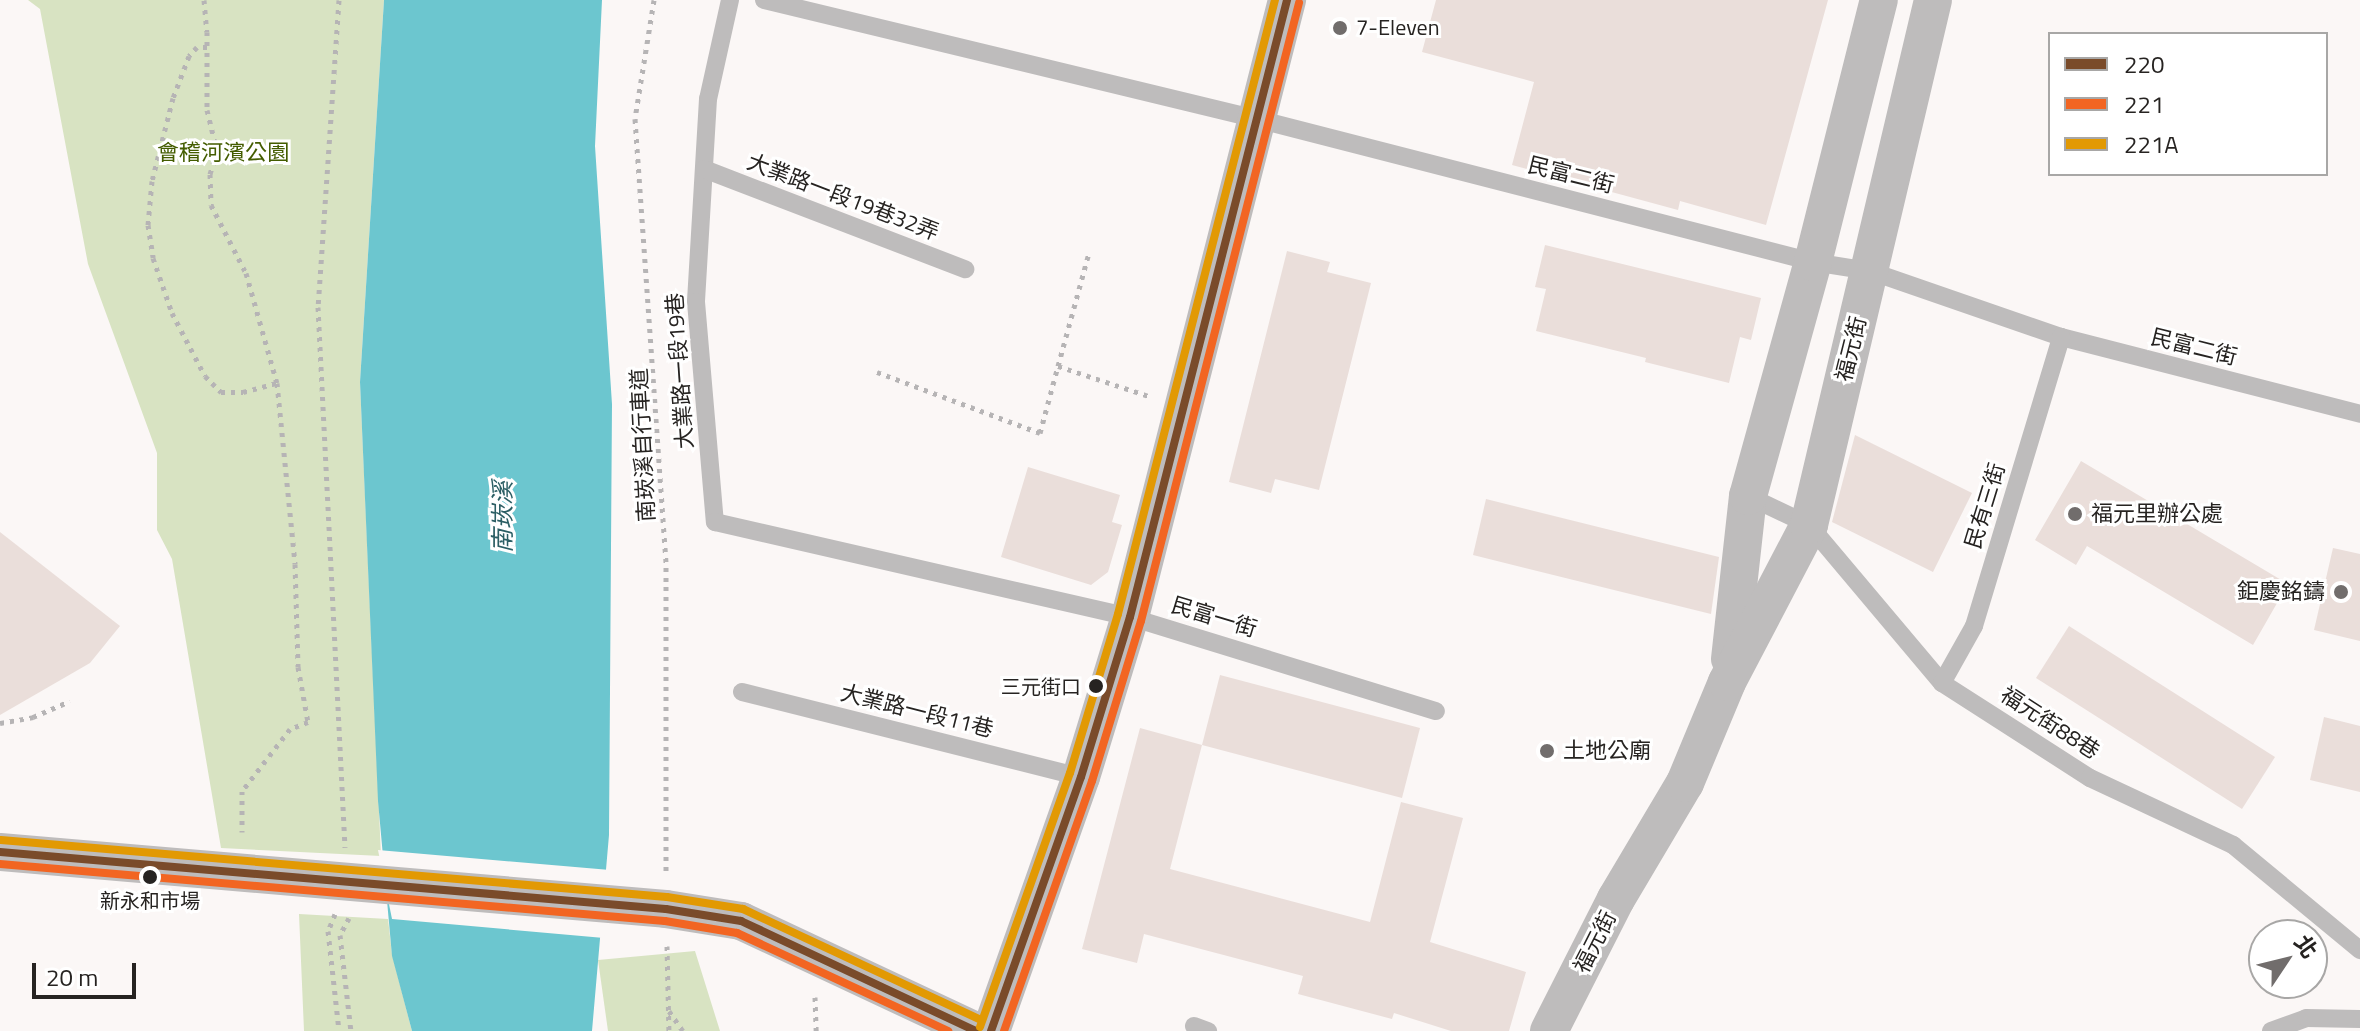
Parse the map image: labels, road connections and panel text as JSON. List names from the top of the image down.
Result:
{
  "streets": {
    "street": ["福元街"],
    "lane": [
      "民富二街",
      "大業路一段19巷32弄",
      "大業路一段19巷",
      "民有三街",
      "民富一街",
      "大業路一段11巷",
      "福元街88巷"
    ],
    "path": ["南崁溪自行車道"]
  },
  "crossings": [
    ["民富二街", "福元街"],
    ["民富二街", "民有三街"],
    ["大業路一段19巷32弄", "大業路一段19巷"],
    ["福元街", "福元街88巷"],
    ["大業路一段19巷", "民富一街"],
    ["民有三街", "福元街88巷"]
  ],
  "water": ["南崁溪"],
  "parks": ["會稽河濱公園"],
  "places": [
    "7-Eleven",
    "福元里辦公處",
    "鉅慶銘鑄",
    "三元街口",
    "土地公廟",
    "新永和市場"
  ],
  "lines": ["transit line 220", "transit line 221A", "transit line 221"],
  "legend": ["220", "221", "221A"],
  "scale_bar": "20 m",
  "north": "top right"
}
